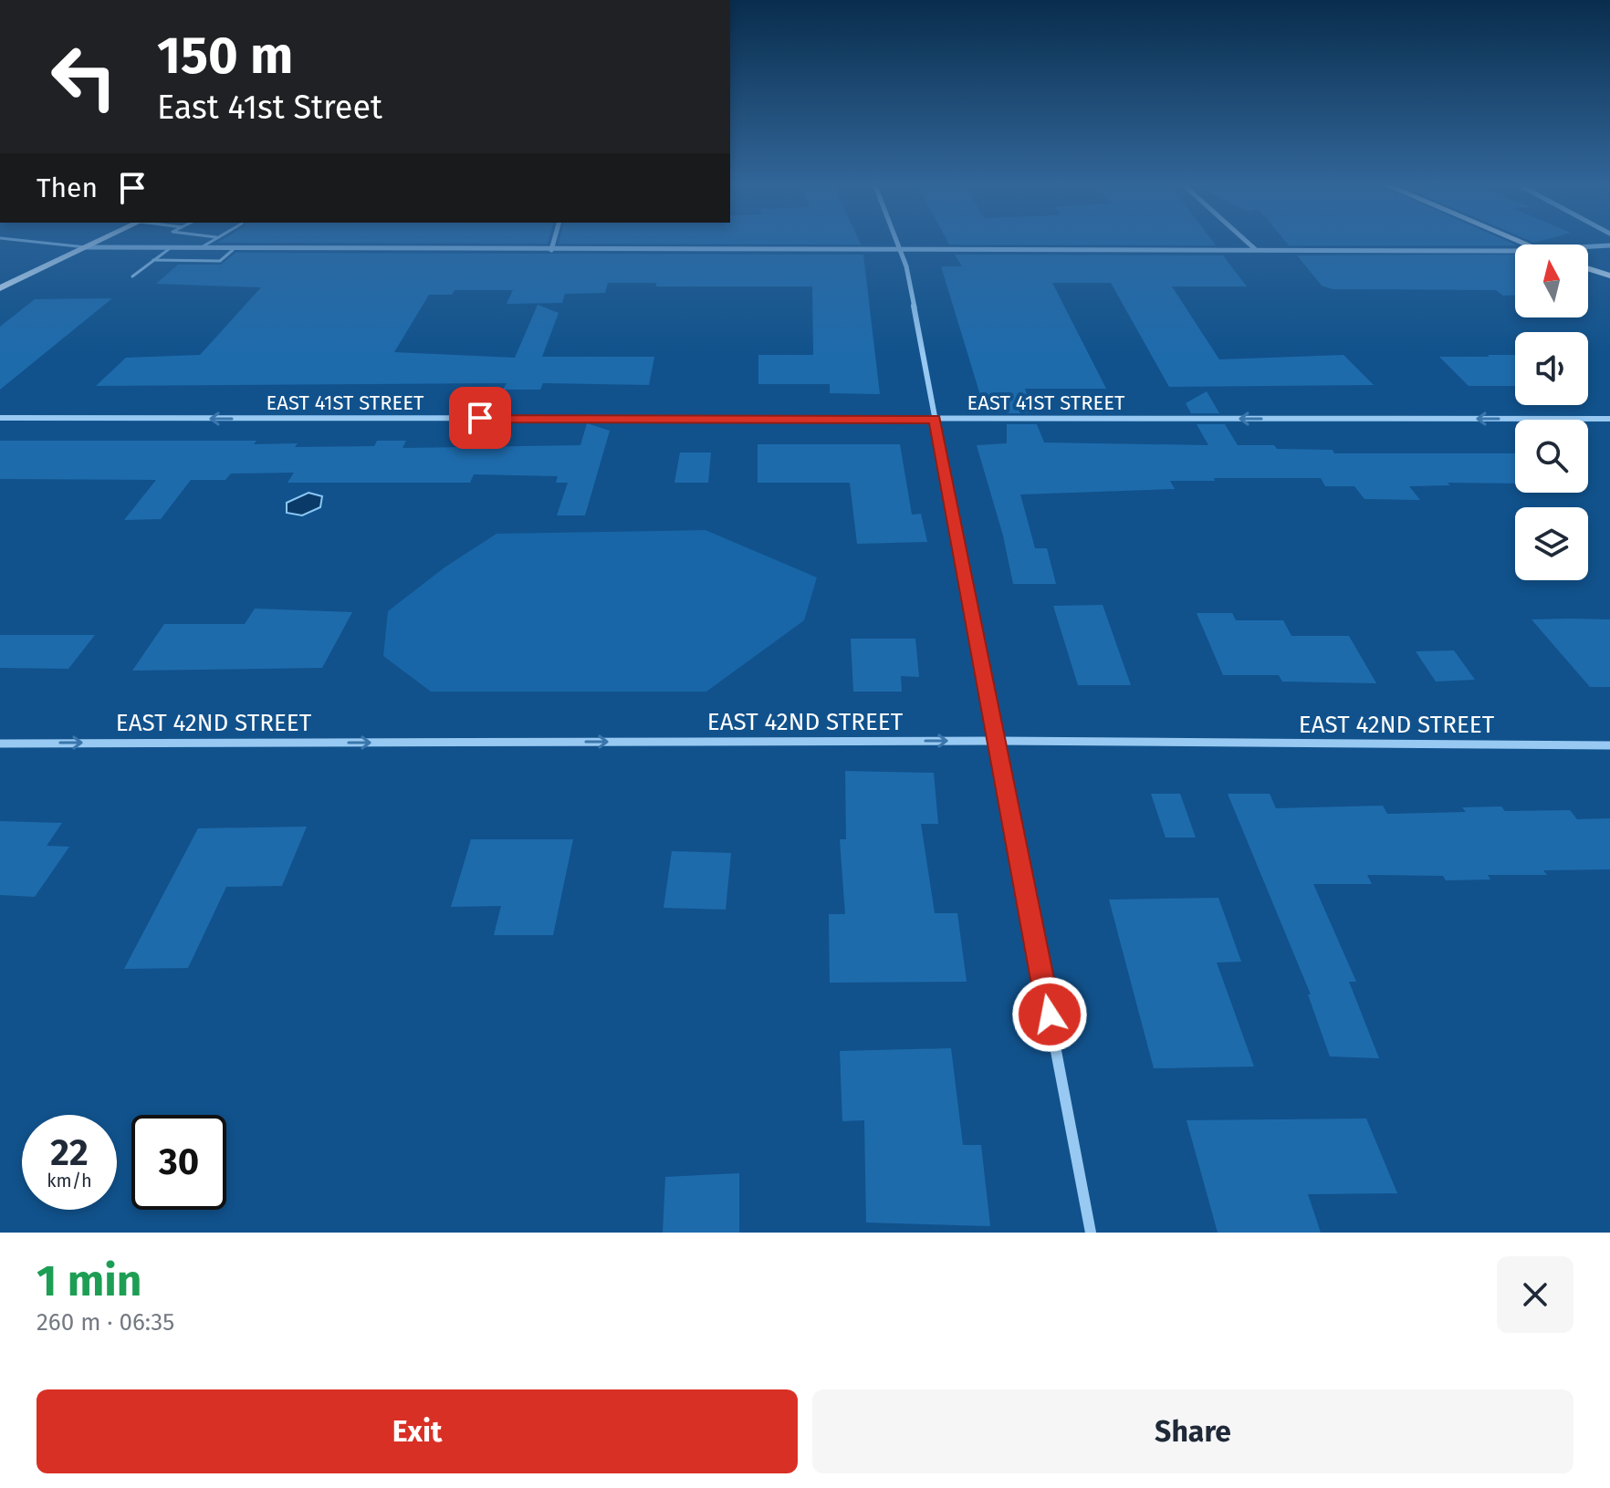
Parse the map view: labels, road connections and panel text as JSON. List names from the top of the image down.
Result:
{
  "streets": {
    "street": ["EAST 41ST STREET", "EAST 42ND STREET"]
  },
  "one_way": ["EAST 41ST STREET", "EAST 42ND STREET"],
  "north": "top",
  "page": {
    "turn": ["150 m", "East 41st Street"],
    "then": "Then",
    "speed": "22 km/h",
    "limit": "30",
    "heading": ["1 min", "260 m · 06:35"],
    "buttons": ["Exit", "Share"]
  }
}
